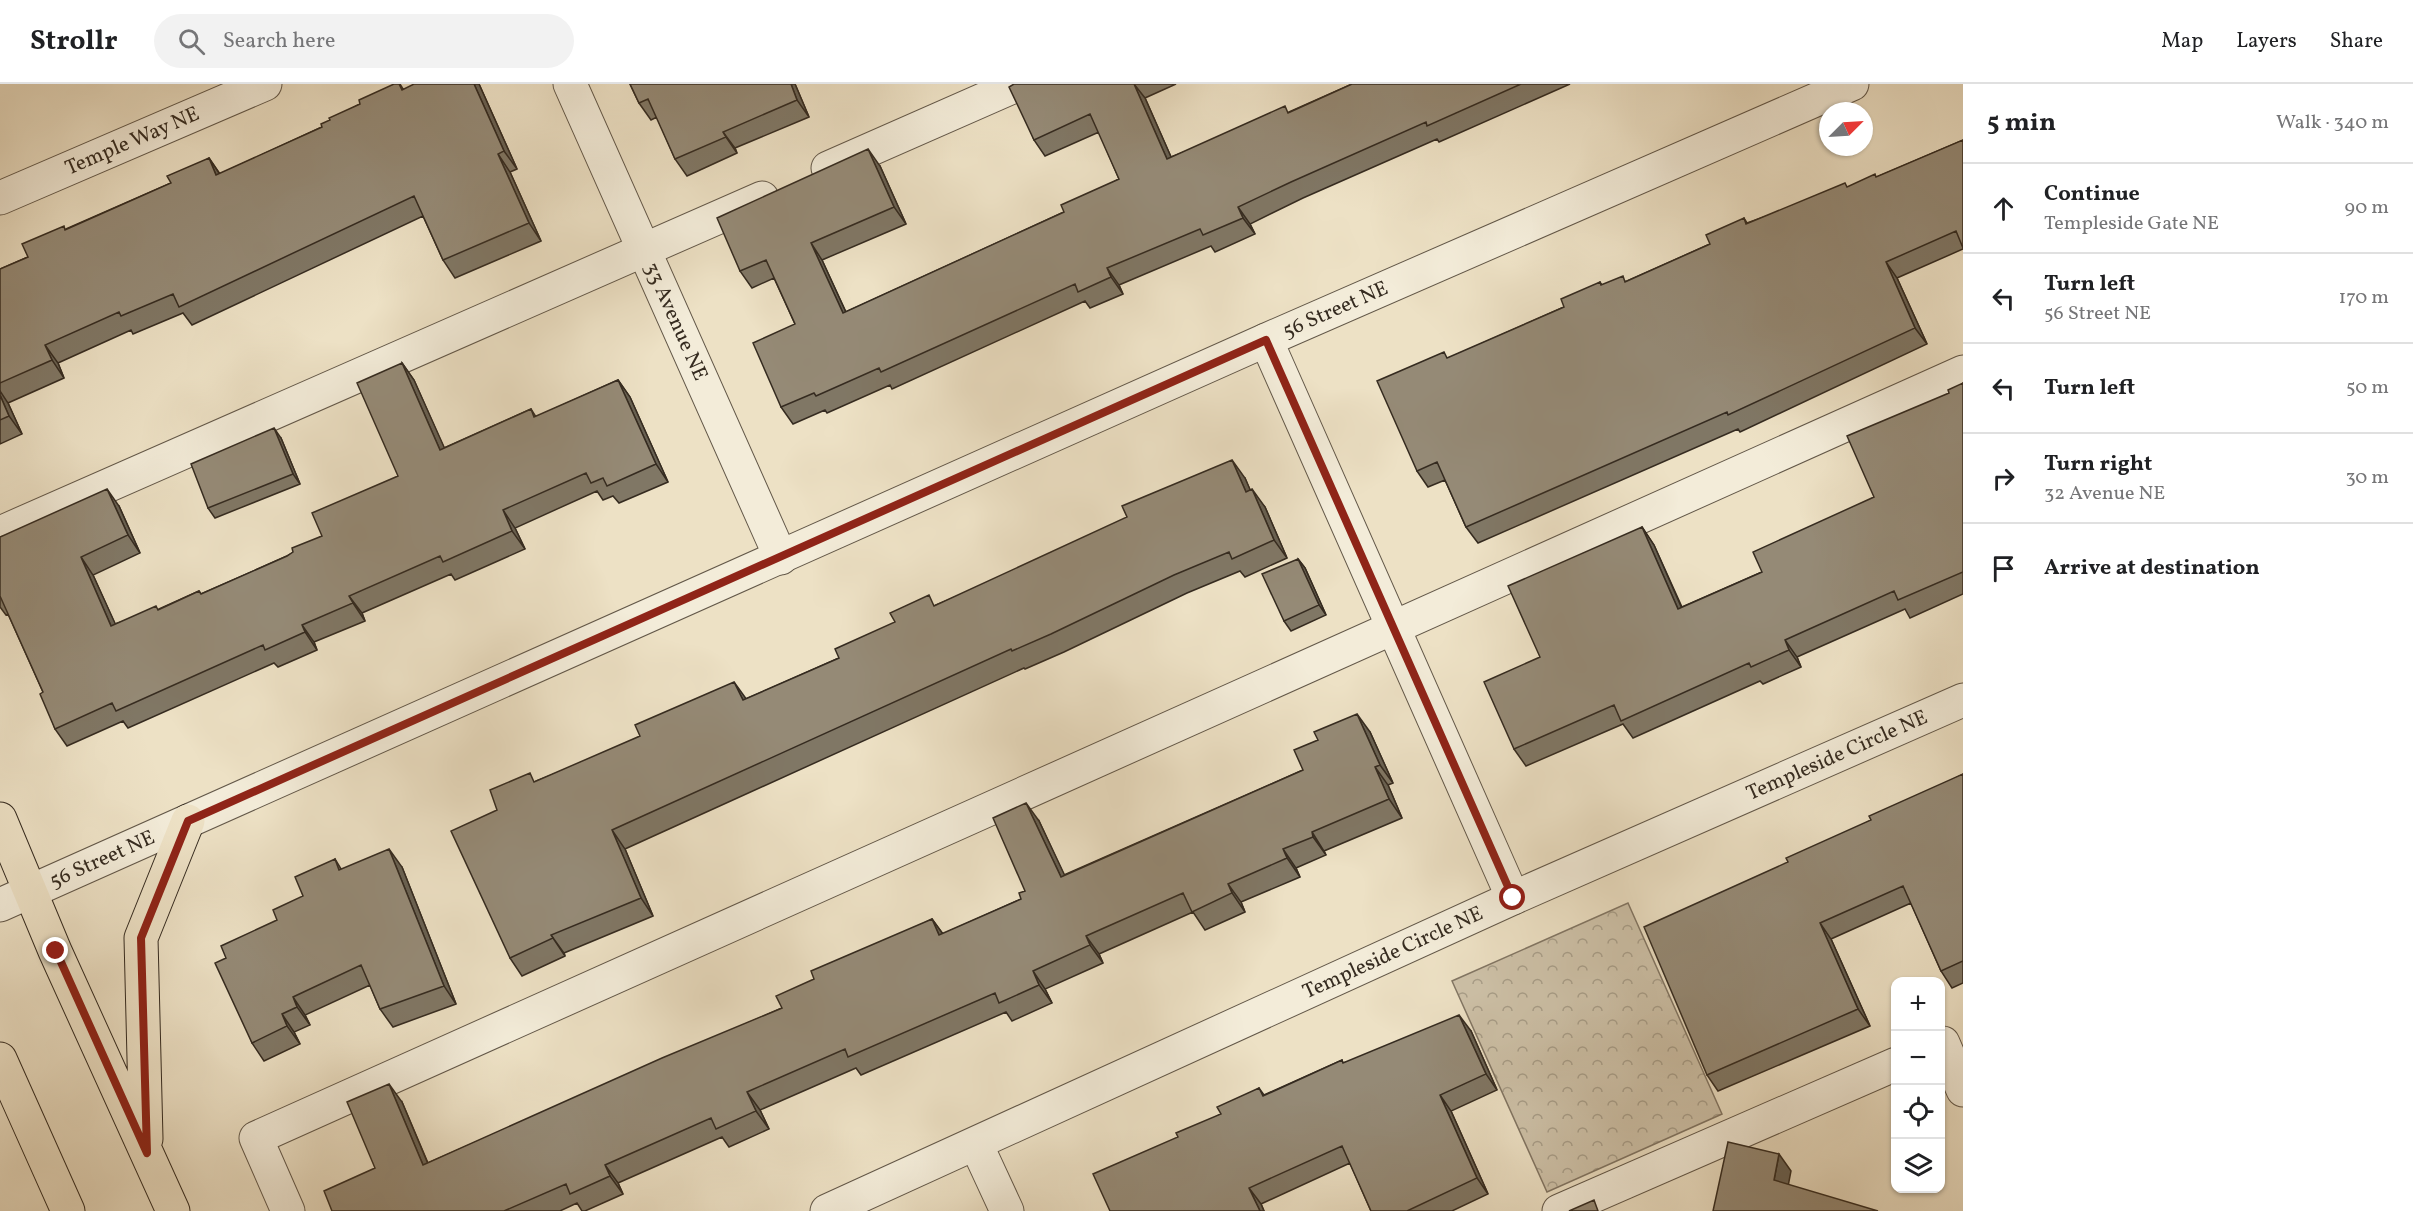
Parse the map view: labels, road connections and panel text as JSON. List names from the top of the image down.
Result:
{
  "streets": {
    "street": [
      "Temple Way NE",
      "56 Street NE",
      "33 Avenue NE",
      "Templeside Circle NE"
    ]
  },
  "crossings": [
    ["56 Street NE", "33 Avenue NE"]
  ],
  "north": "top right",
  "page": {
    "header": "Strollr",
    "search": "Search here",
    "nav": ["Map", "Layers", "Share"],
    "heading": ["5 min", "Walk · 340 m"],
    "list": [
      ["Continue", "Templeside Gate NE", "90 m"],
      ["Turn left", "56 Street NE", "170 m"],
      ["Turn left", "50 m"],
      ["Turn right", "32 Avenue NE", "30 m"],
      "Arrive at destination"
    ],
    "map_buttons": ["+", "−"]
  }
}
